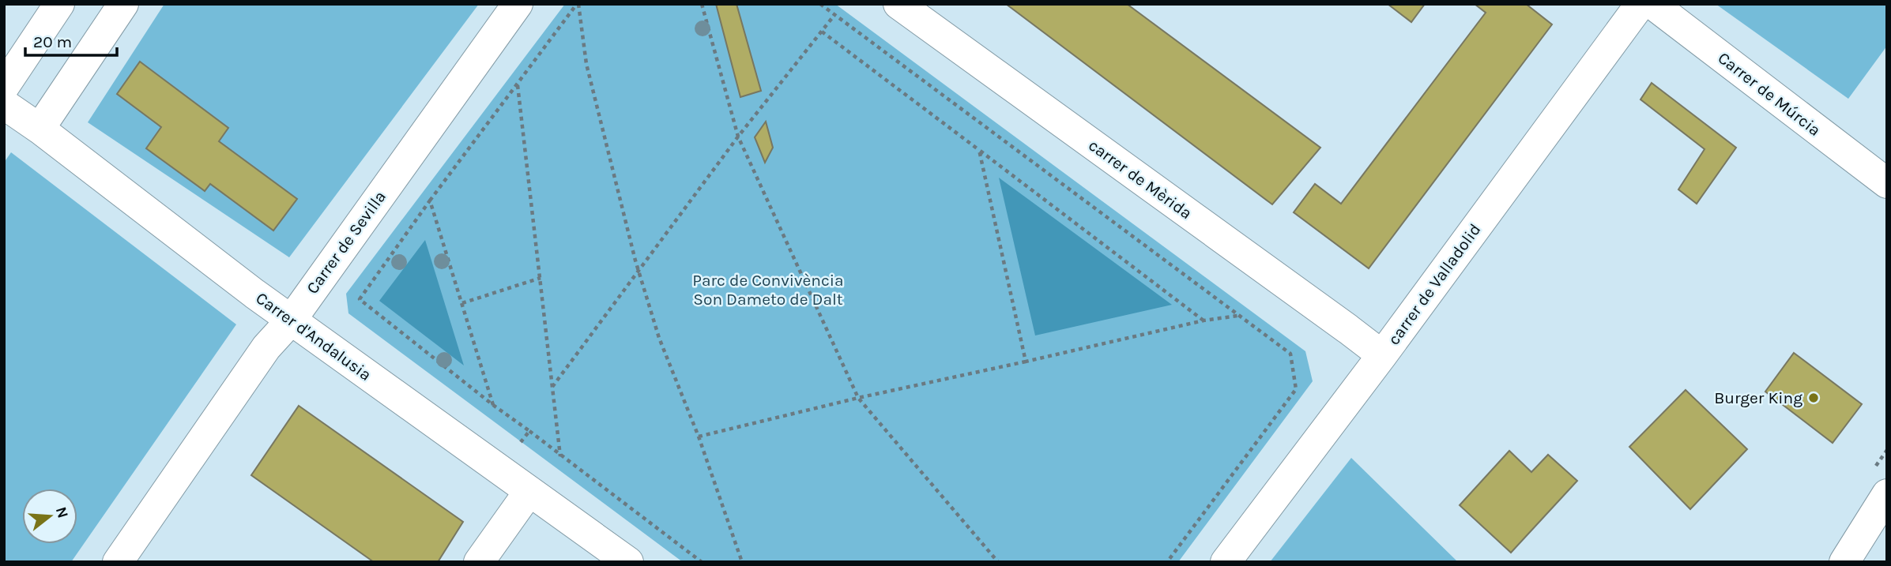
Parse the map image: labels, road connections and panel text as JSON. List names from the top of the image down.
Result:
{
  "streets": {
    "street": [
      "Carrer de Múrcia",
      "carrer de Mèrida",
      "Carrer de Sevilla",
      "carrer de Valladolid",
      "Carrer d'Andalusia"
    ]
  },
  "crossings": [
    ["carrer de Mèrida", "carrer de Valladolid"],
    ["Carrer de Sevilla", "Carrer d'Andalusia"]
  ],
  "parks": ["Parc de Convivència Son Dameto de Dalt"],
  "places": ["Burger King"],
  "scale_bar": "20 m",
  "north": "right"
}
